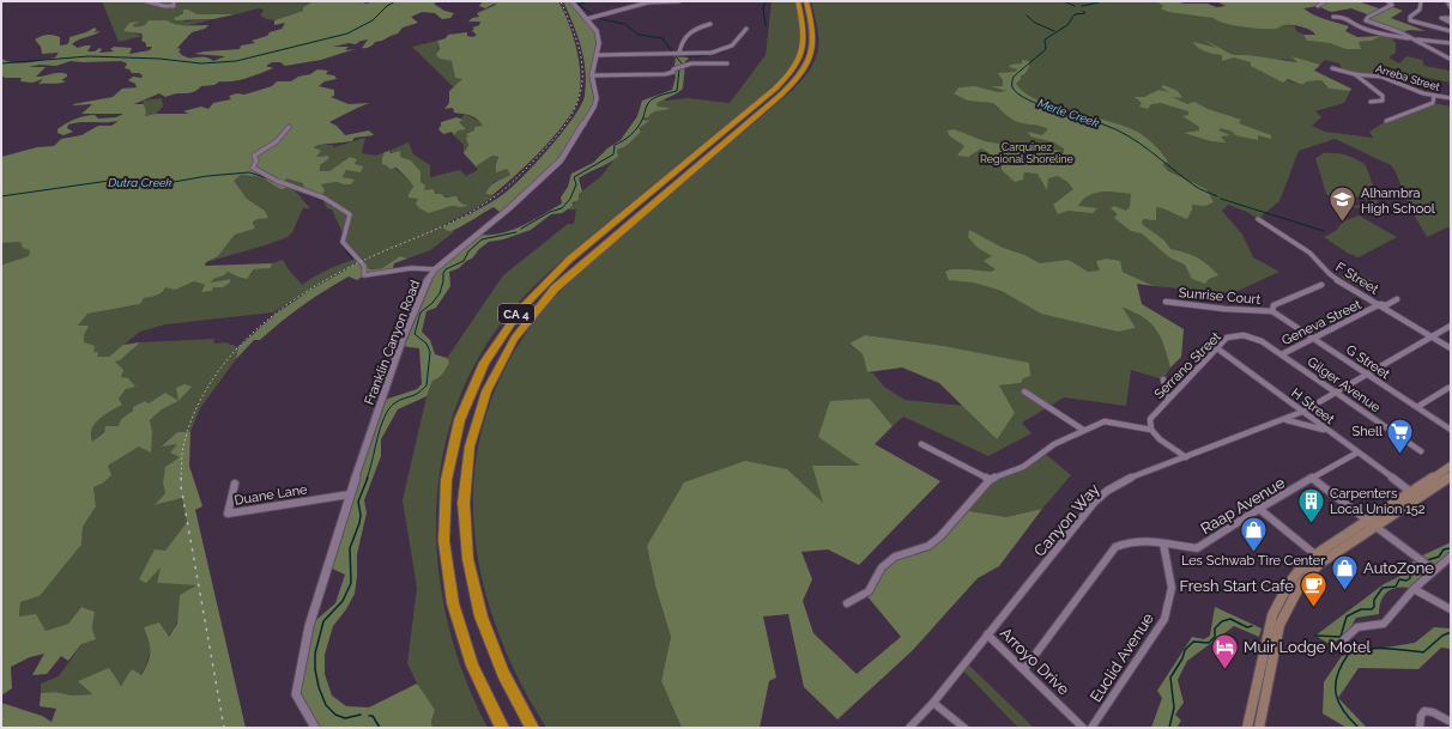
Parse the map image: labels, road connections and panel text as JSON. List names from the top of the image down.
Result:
{
  "streets": {
    "highway": ["CA 4"],
    "street": [
      "Arreba Street",
      "F Street",
      "Sunrise Court",
      "Geneva Street",
      "Franklin Canyon Road",
      "G Street",
      "Serrano Street",
      "Gilger Avenue",
      "H Street",
      "Duane Lane",
      "Raap Avenue",
      "Canyon Way",
      "Euclid Avenue",
      "Arroyo Drive"
    ]
  },
  "crossings": [
    ["F Street", "Geneva Street"],
    ["F Street", "Canyon Way"],
    ["Sunrise Court", "G Street"],
    ["Geneva Street", "G Street"],
    ["Geneva Street", "Gilger Avenue"],
    ["Franklin Canyon Road", "Duane Lane"],
    ["G Street", "Canyon Way"],
    ["Serrano Street", "Gilger Avenue"],
    ["Serrano Street", "H Street"],
    ["Gilger Avenue", "Canyon Way"],
    ["H Street", "Raap Avenue"],
    ["H Street", "Canyon Way"],
    ["Raap Avenue", "Euclid Avenue"],
    ["Raap Avenue", "Arroyo Drive"],
    ["Canyon Way", "Arroyo Drive"]
  ],
  "water": ["Merle Creek", "Dutra Creek"],
  "parks": ["Carquinez Regional Shoreline"],
  "places": {
    "school or university": ["Alhambra High School"],
    "supermarket": ["Shell"],
    "building": ["Carpenters Local Union 152"],
    "shop": ["Les Schwab Tire Center", "AutoZone"],
    "cafe": ["Fresh Start Cafe"],
    "hotel": ["Muir Lodge Motel"]
  }
}
